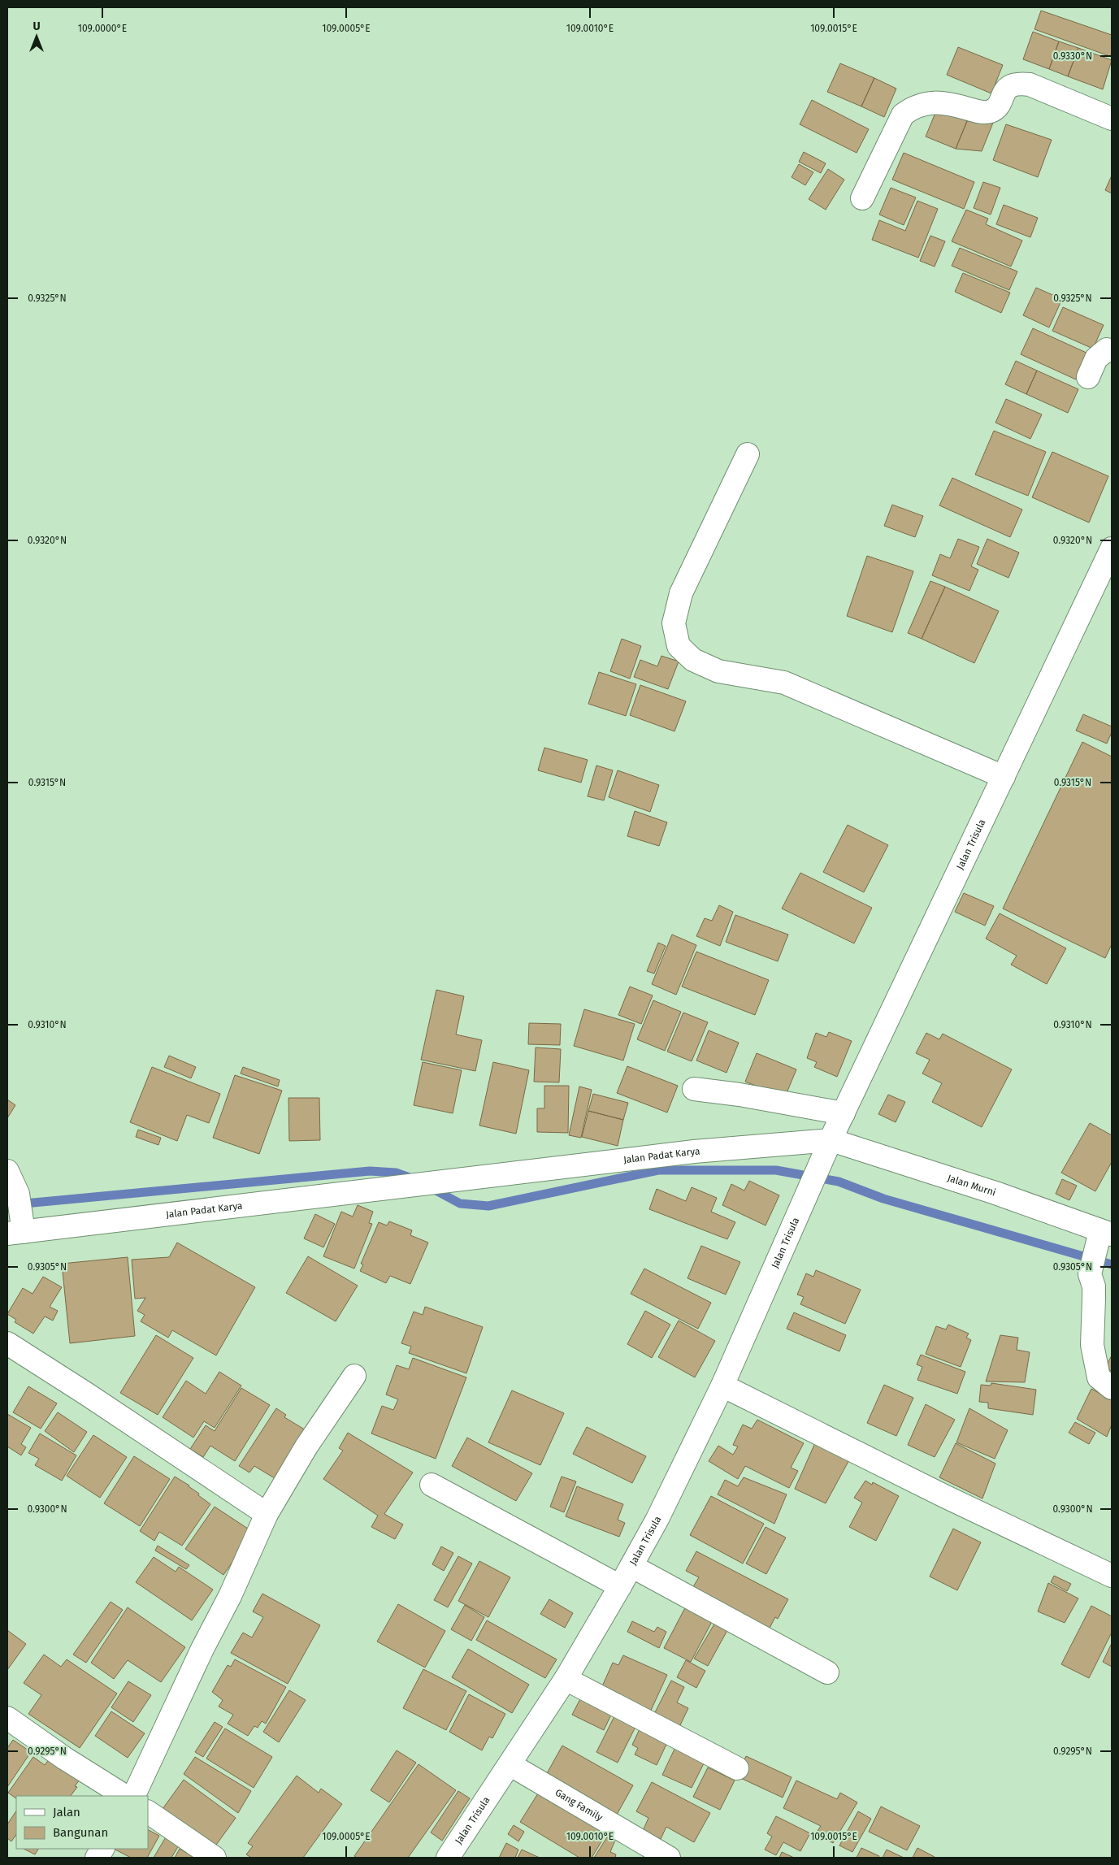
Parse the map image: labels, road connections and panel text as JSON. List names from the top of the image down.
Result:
{
  "streets": {
    "street": [
      "Jalan Trisula",
      "Jalan Padat Karya",
      "Jalan Murni",
      "Gang Family"
    ]
  },
  "crossings": [
    ["Jalan Trisula", "Jalan Padat Karya"],
    ["Jalan Trisula", "Jalan Murni"],
    ["Jalan Trisula", "Gang Family"],
    ["Jalan Padat Karya", "Jalan Murni"]
  ],
  "legend": ["Jalan", "Bangunan"],
  "north": "top",
  "coordinates": [
    "109.0000°E",
    "109.0005°E",
    "109.0010°E",
    "109.0015°E",
    "0.9330°N",
    "0.9325°N",
    "0.9320°N",
    "0.9315°N",
    "0.9310°N",
    "0.9305°N",
    "0.9300°N",
    "0.9295°N"
  ]
}
